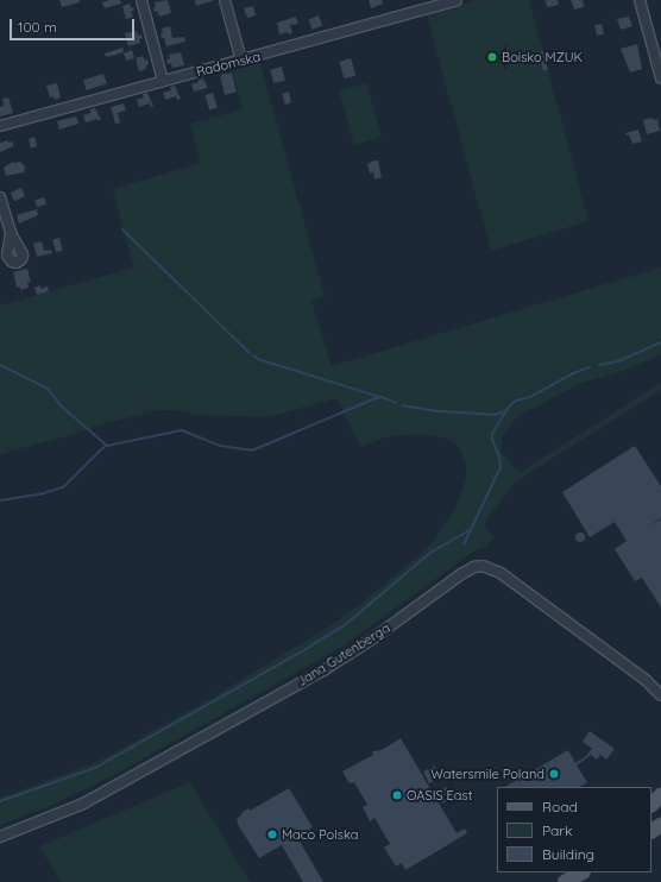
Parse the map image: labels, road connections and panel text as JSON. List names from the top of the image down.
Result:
{
  "streets": {
    "street": ["Radomska", "Jana Gutenberga"]
  },
  "places": [
    "Boisko MZUK",
    "Watersmile Poland",
    "OASIS East",
    "Maco Polska"
  ],
  "legend": ["Road", "Park", "Building"],
  "scale_bar": "100 m"
}
